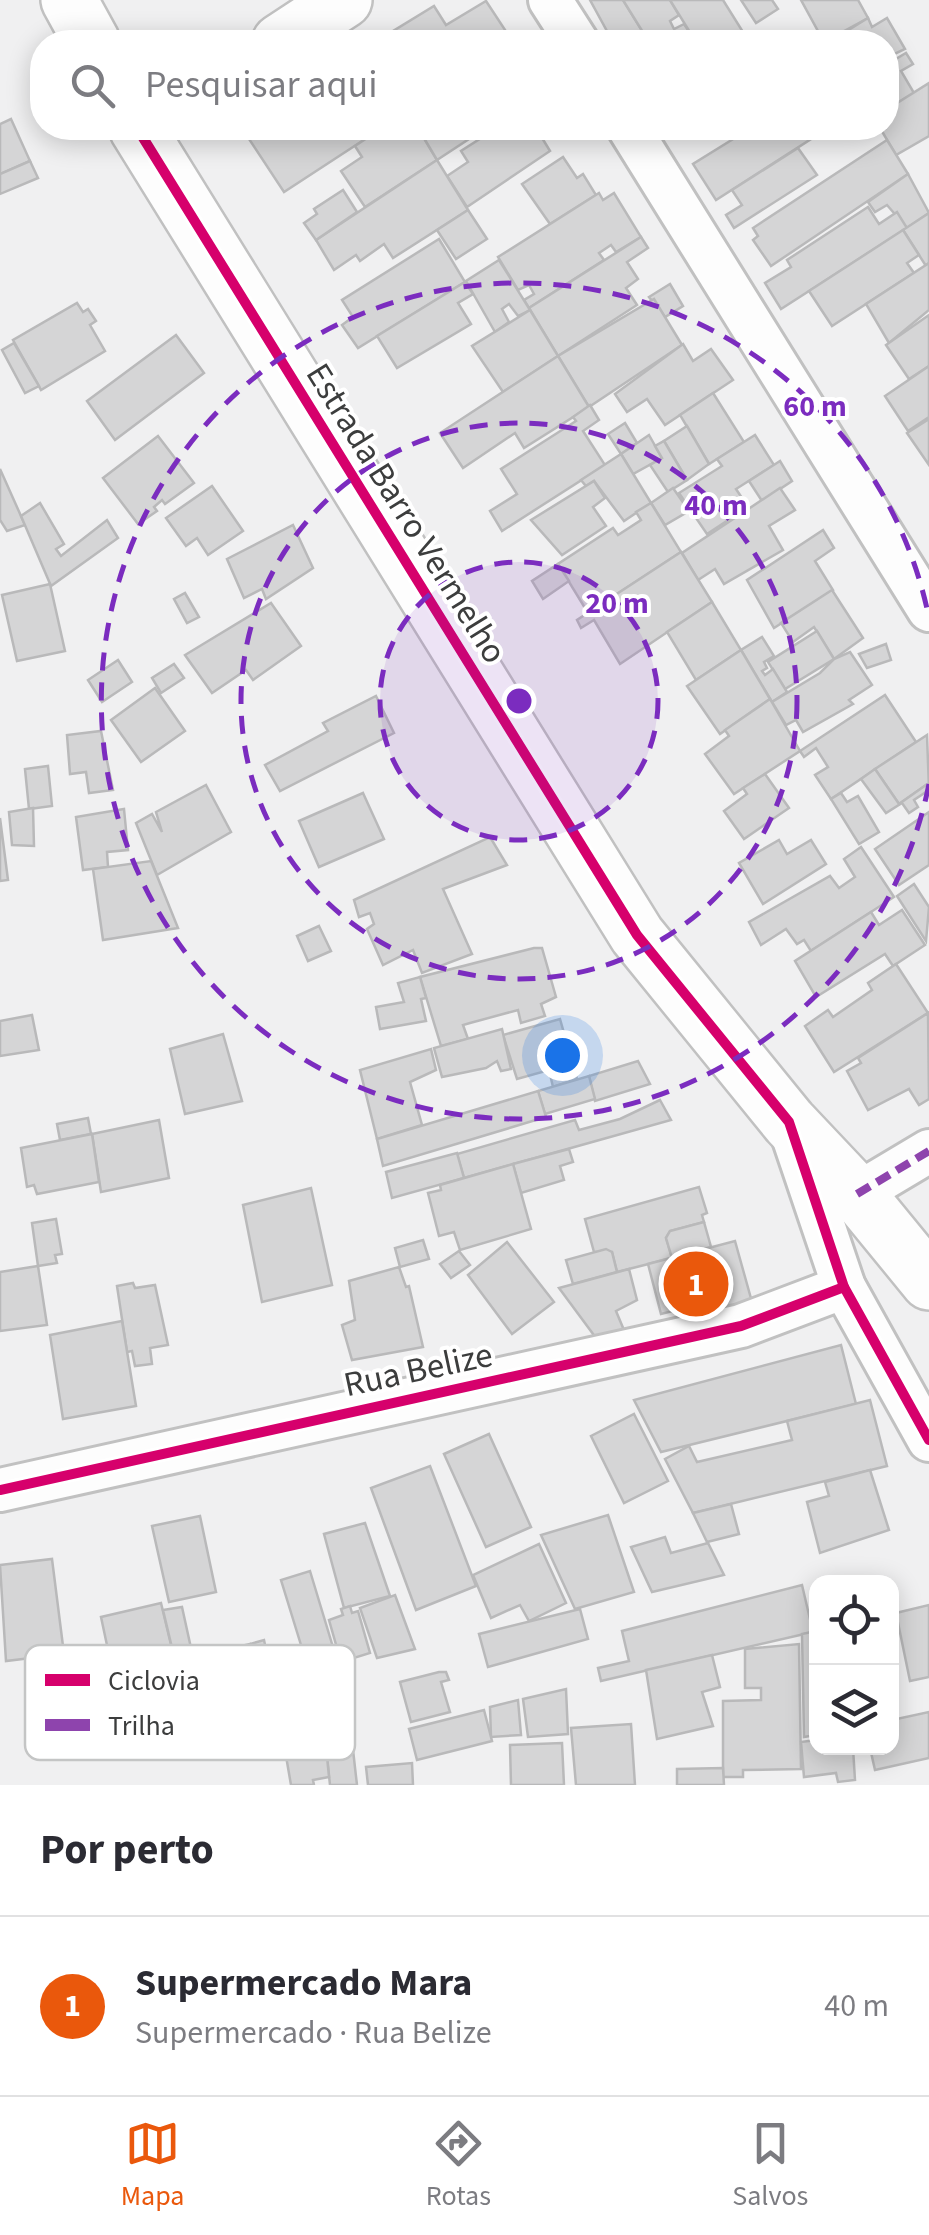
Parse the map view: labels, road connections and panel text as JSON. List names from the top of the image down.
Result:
{
  "streets": {
    "street": ["Estrada Barro Vermelho", "Rua Belize"]
  },
  "crossings": [
    ["Estrada Barro Vermelho", "Rua Belize"]
  ],
  "legend": ["Ciclovia", "Trilha"],
  "page": {
    "search": "Pesquisar aqui",
    "pins": "1",
    "heading": "Por perto",
    "list": [
      {
        "mark": "1",
        "name": "Supermercado Mara",
        "note": "Supermercado · Rua Belize",
        "value": "40 m"
      }
    ],
    "nav": ["Mapa", "Rotas", "Salvos"]
  },
  "rings": ["60 m", "40 m", "20 m"]
}
